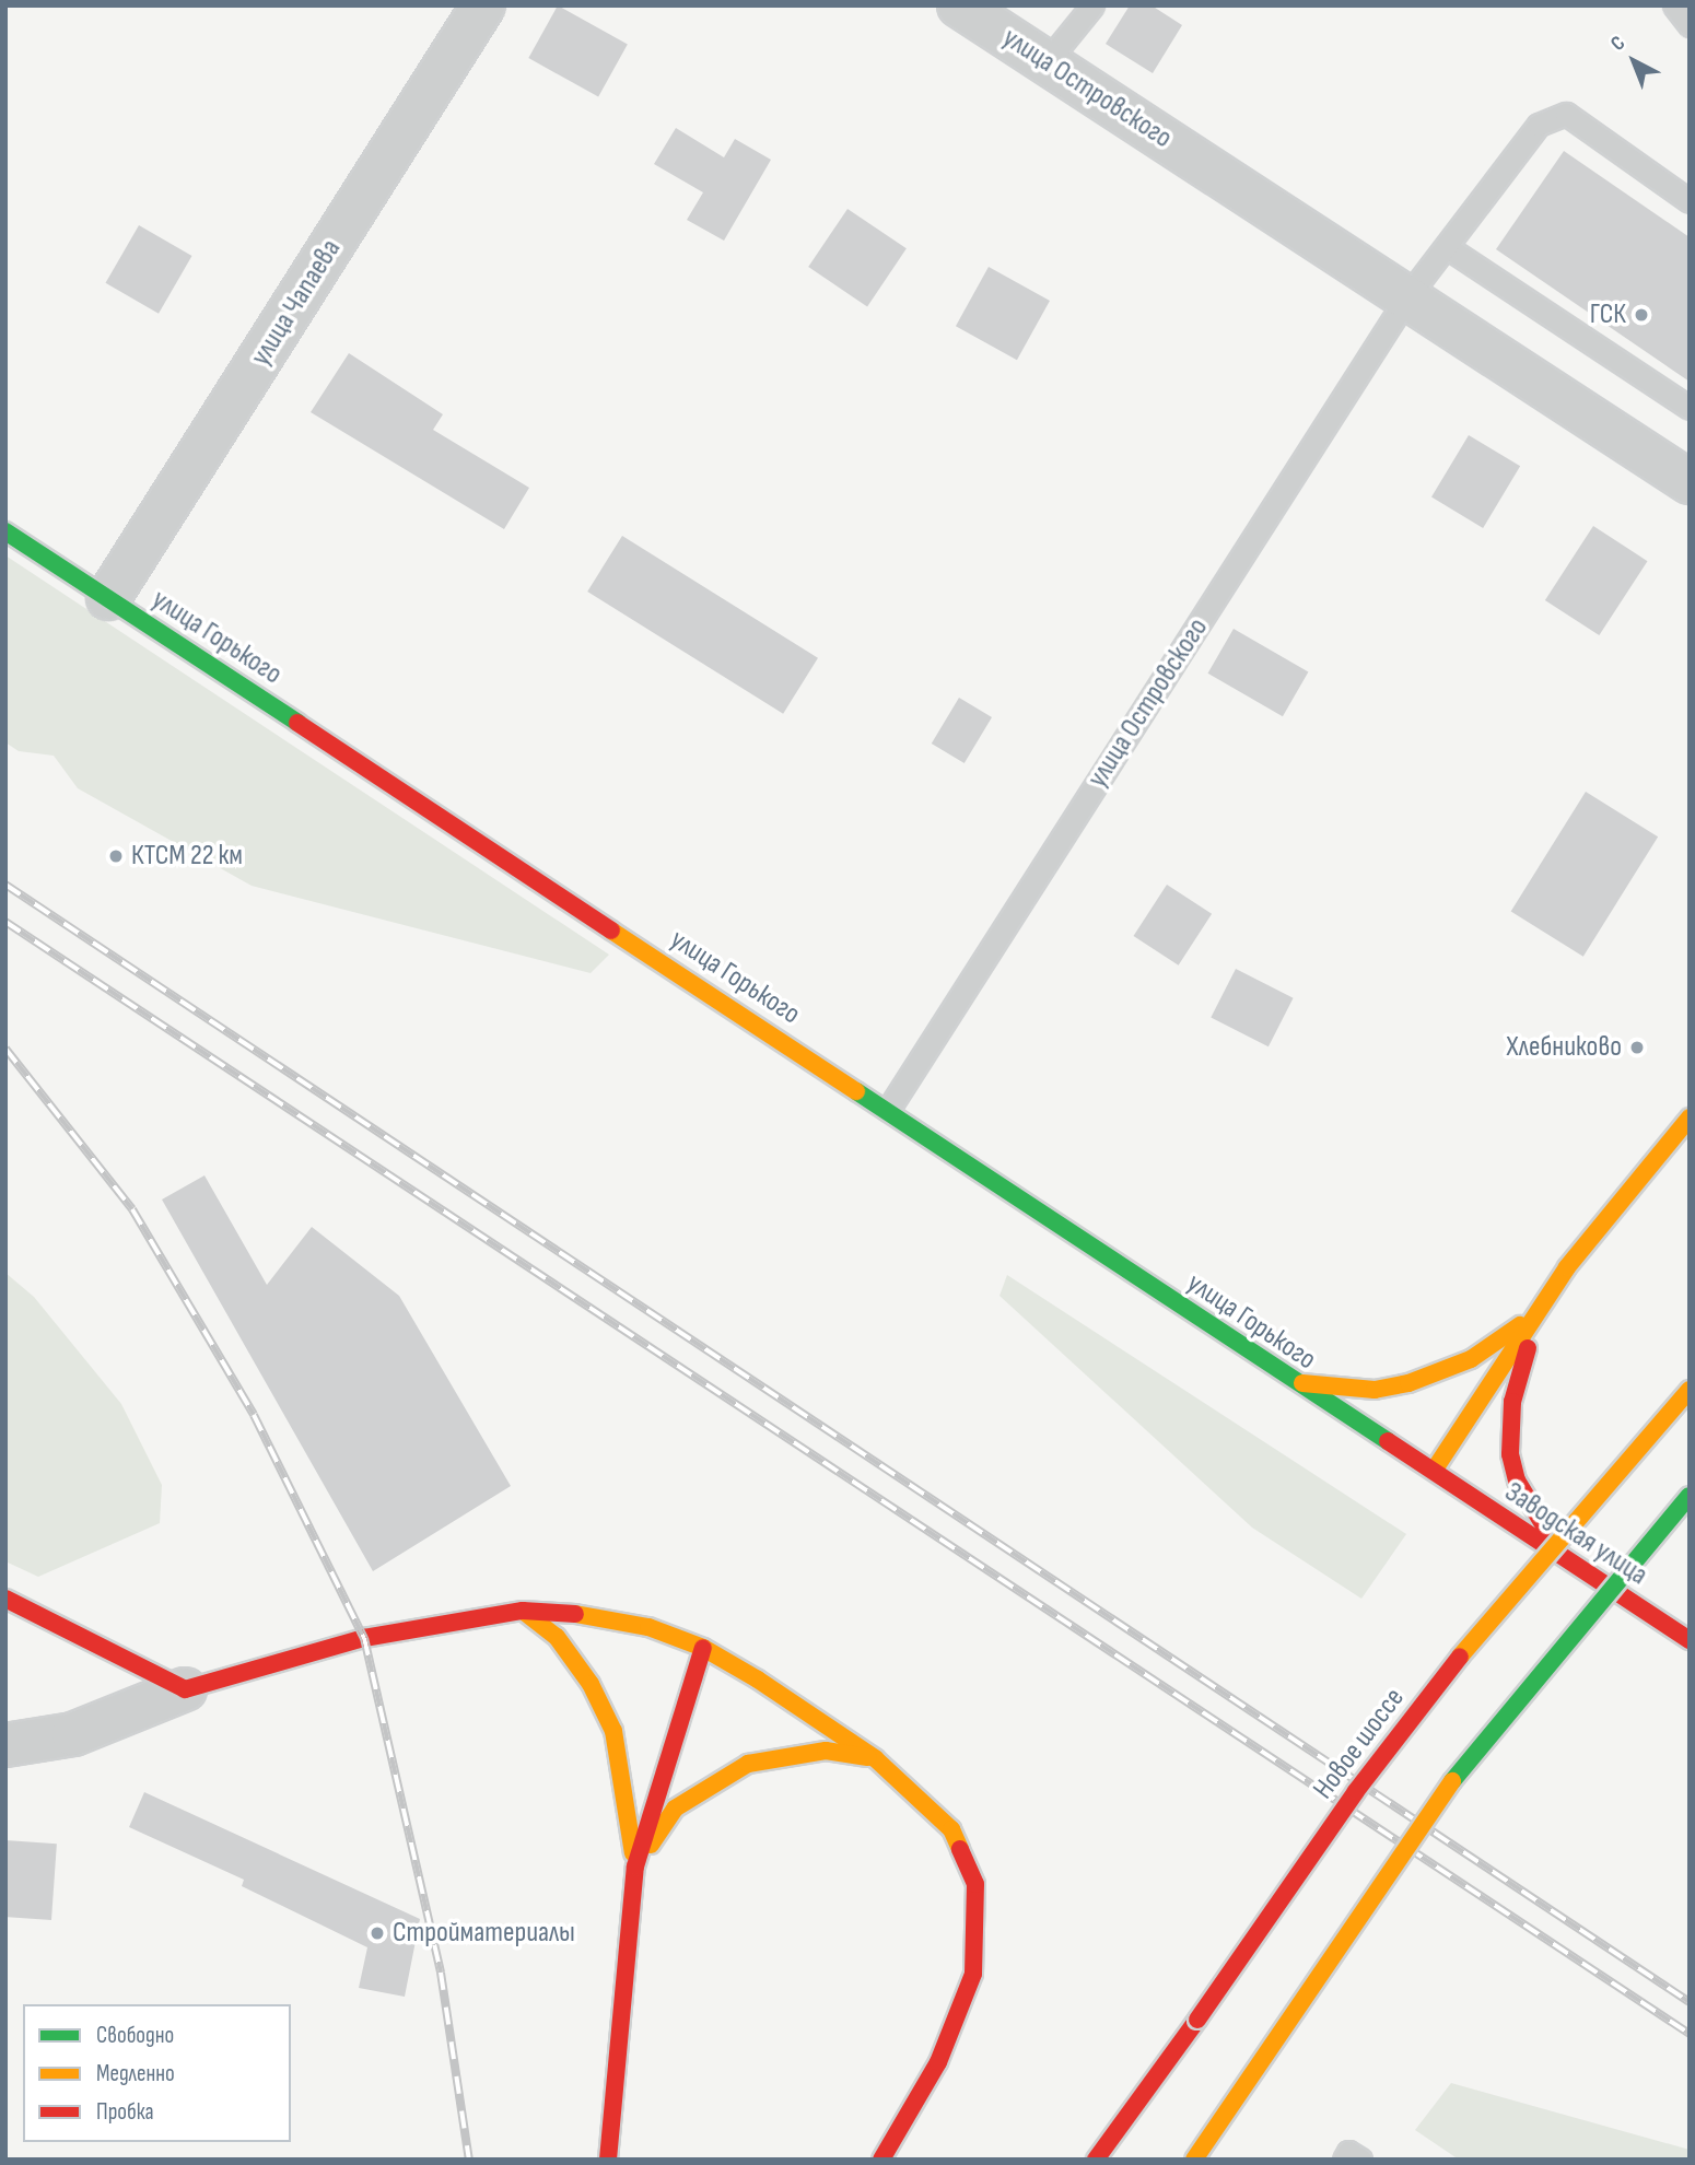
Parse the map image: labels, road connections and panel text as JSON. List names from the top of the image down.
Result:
{
  "streets": {
    "street": [
      "улица Островского",
      "улица Чапаева",
      "улица Горького",
      "Заводская улица",
      "Новое шоссе"
    ]
  },
  "crossings": [
    ["улица Островского", "улица Горького"],
    ["улица Чапаева", "улица Горького"],
    ["улица Горького", "Заводская улица"]
  ],
  "places": [
    "ГСК",
    "КТСМ 22 км",
    "Хлебниково",
    "Стройматериалы"
  ],
  "legend": ["Свободно", "Медленно", "Пробка"],
  "north": "top left"
}
